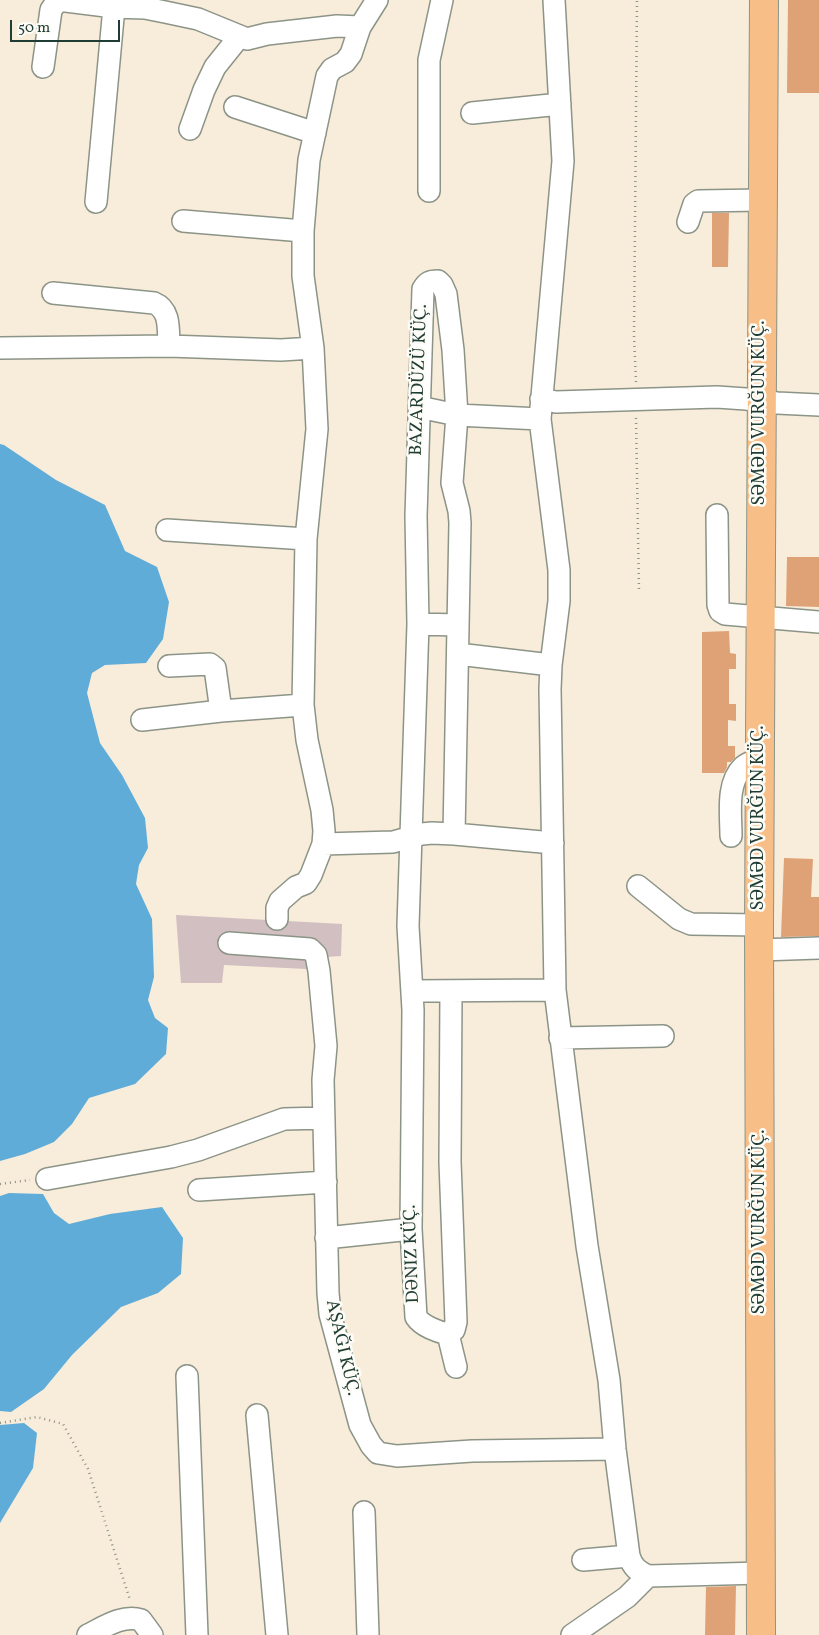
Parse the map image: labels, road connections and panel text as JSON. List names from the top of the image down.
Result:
{
  "streets": {
    "main road": ["SƏMƏD VURĞUN KÜÇ."],
    "street": ["BAZARDÜZÜ KÜÇ.", "DƏNIZ KÜÇ."]
  },
  "crossings": [
    ["BAZARDÜZÜ KÜÇ.", "DƏNIZ KÜÇ."]
  ],
  "scale_bar": "50 m"
}
